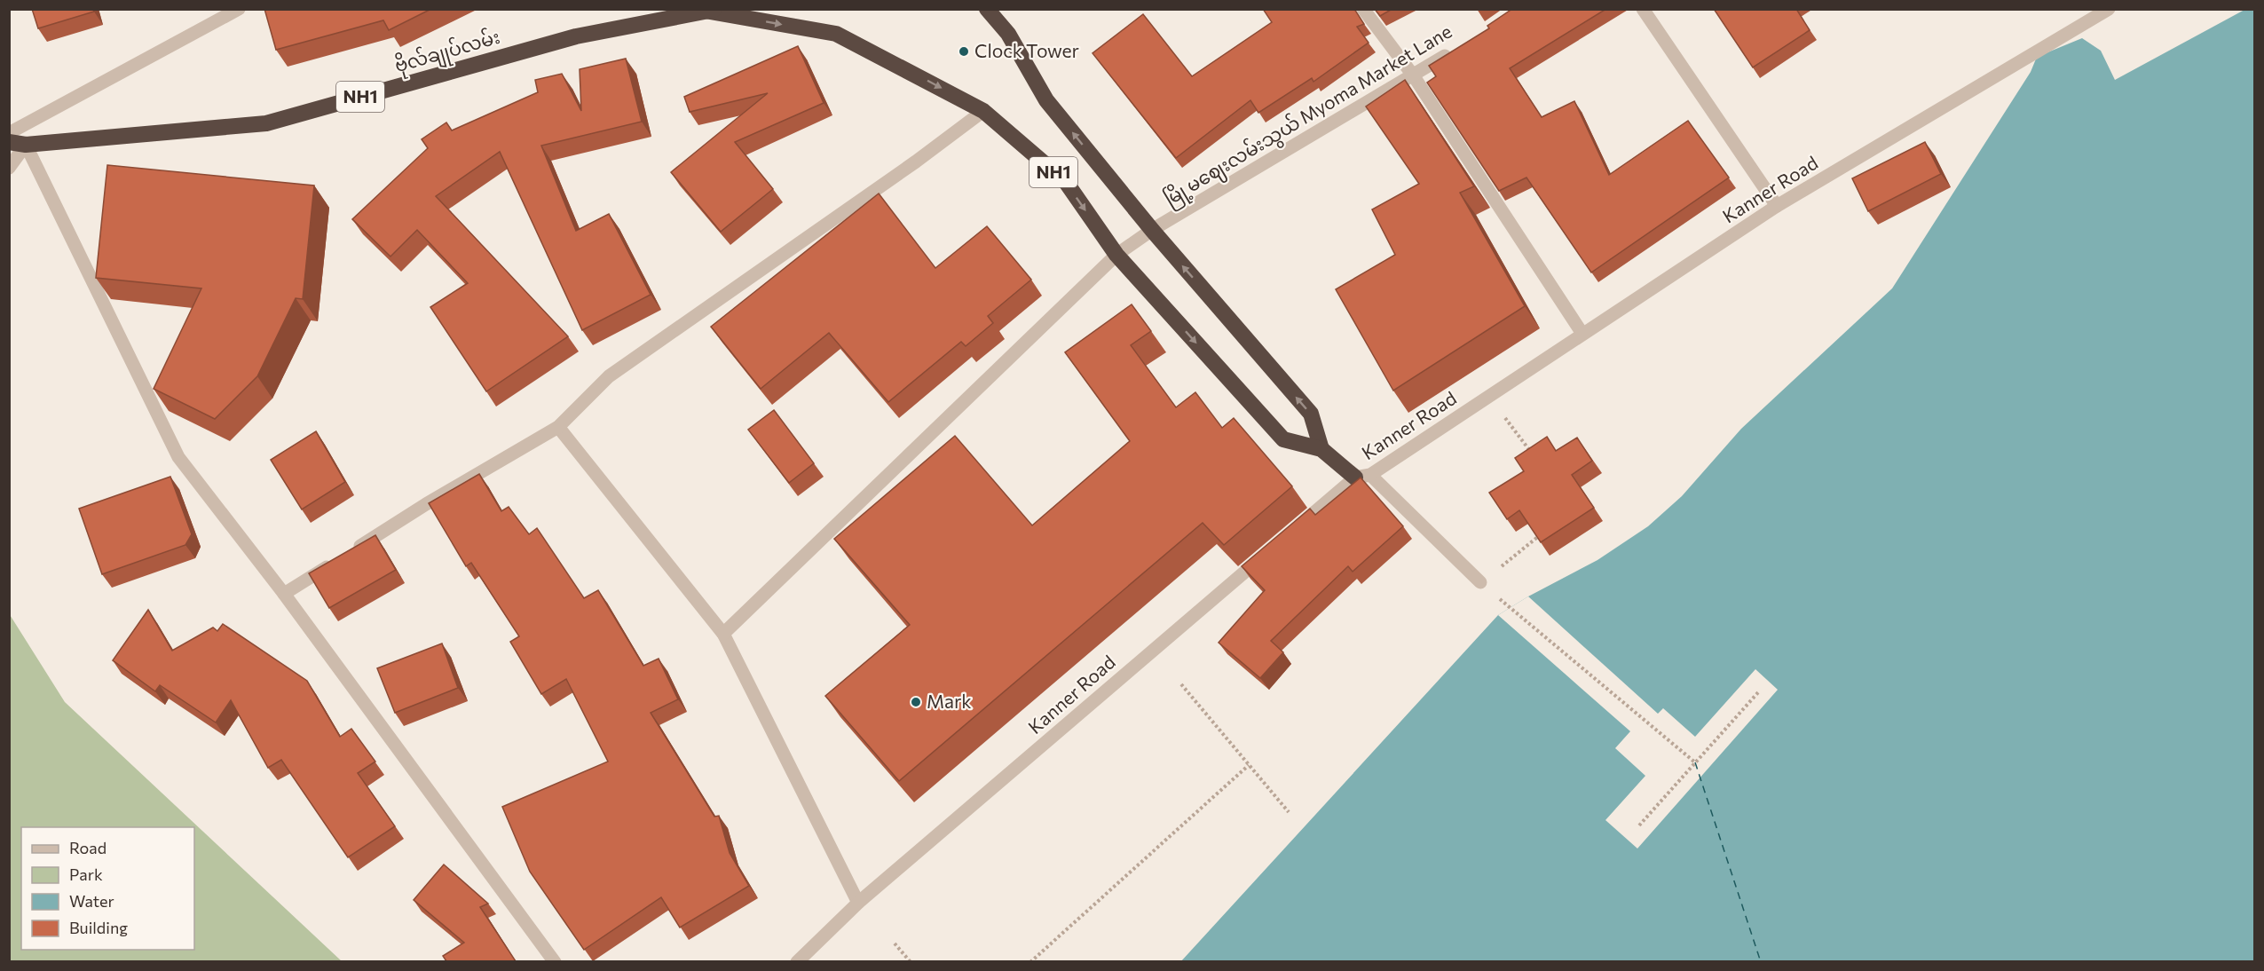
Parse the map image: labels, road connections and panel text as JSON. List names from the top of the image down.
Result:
{
  "streets": {
    "highway": ["ဗိုလ်ချုပ်လမ်း", "NH1"],
    "street": ["မြို့မဈေးလမ်းသွယ် Myoma Market Lane", "Kanner Road"]
  },
  "crossings": [
    ["ဗိုလ်ချုပ်လမ်း", "NH1"],
    ["NH1", "မြို့မဈေးလမ်းသွယ် Myoma Market Lane"],
    ["NH1", "Kanner Road"]
  ],
  "places": ["Clock Tower", "Mark"],
  "legend": [
    "Road",
    "Park",
    "Water",
    "Building"
  ]
}
